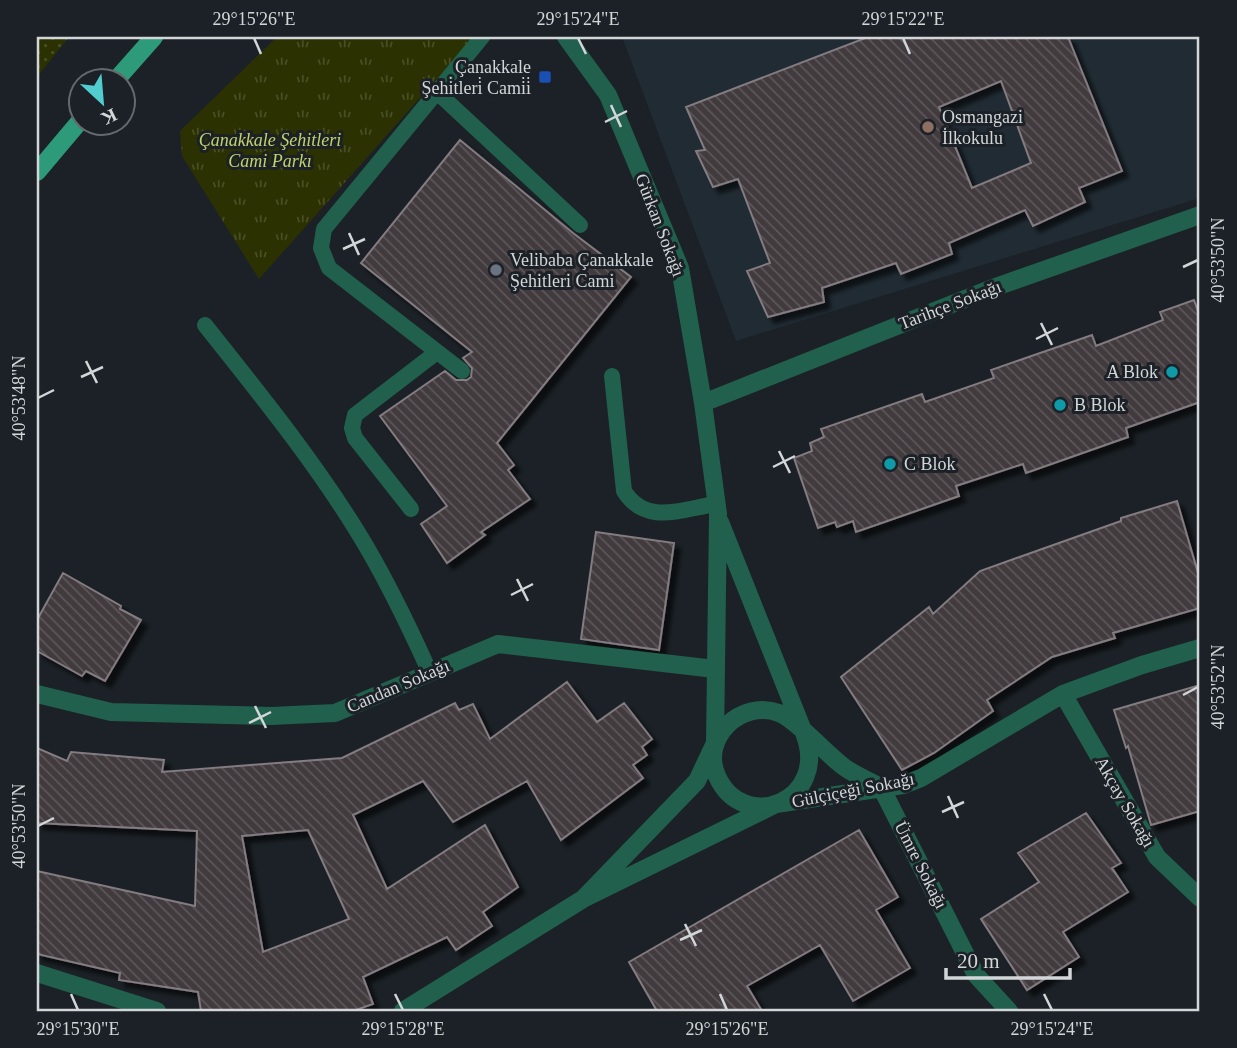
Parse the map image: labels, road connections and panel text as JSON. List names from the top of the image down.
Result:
{
  "streets": {
    "street": [
      "Gürkan Sokağı",
      "Tarihçe Sokağı",
      "Candan Sokağı",
      "Gülçiçeği Sokağı",
      "Akçay Sokağı",
      "Ümre Sokağı"
    ]
  },
  "crossings": [
    ["Gürkan Sokağı", "Tarihçe Sokağı"],
    ["Gürkan Sokağı", "Candan Sokağı"],
    ["Gürkan Sokağı", "Gülçiçeği Sokağı"],
    ["Gülçiçeği Sokağı", "Akçay Sokağı"],
    ["Gülçiçeği Sokağı", "Ümre Sokağı"]
  ],
  "parks": ["Çanakkale Şehitleri Cami Parkı"],
  "places": {
    "transit": ["Çanakkale Şehi̇tleri̇ Cami̇i̇"],
    "other": [
      "Osmangazi İlkokulu",
      "Velibaba Çanakkale Şehitleri Cami",
      "A Blok",
      "B Blok",
      "C Blok"
    ]
  },
  "scale_bar": "20 m",
  "north": "bottom right",
  "coordinates": [
    "29°15'26\"E",
    "29°15'24\"E",
    "29°15'22\"E",
    "40°53'50\"N",
    "40°53'48\"N",
    "40°53'52\"N",
    "29°15'30\"E",
    "29°15'28\"E"
  ]
}
